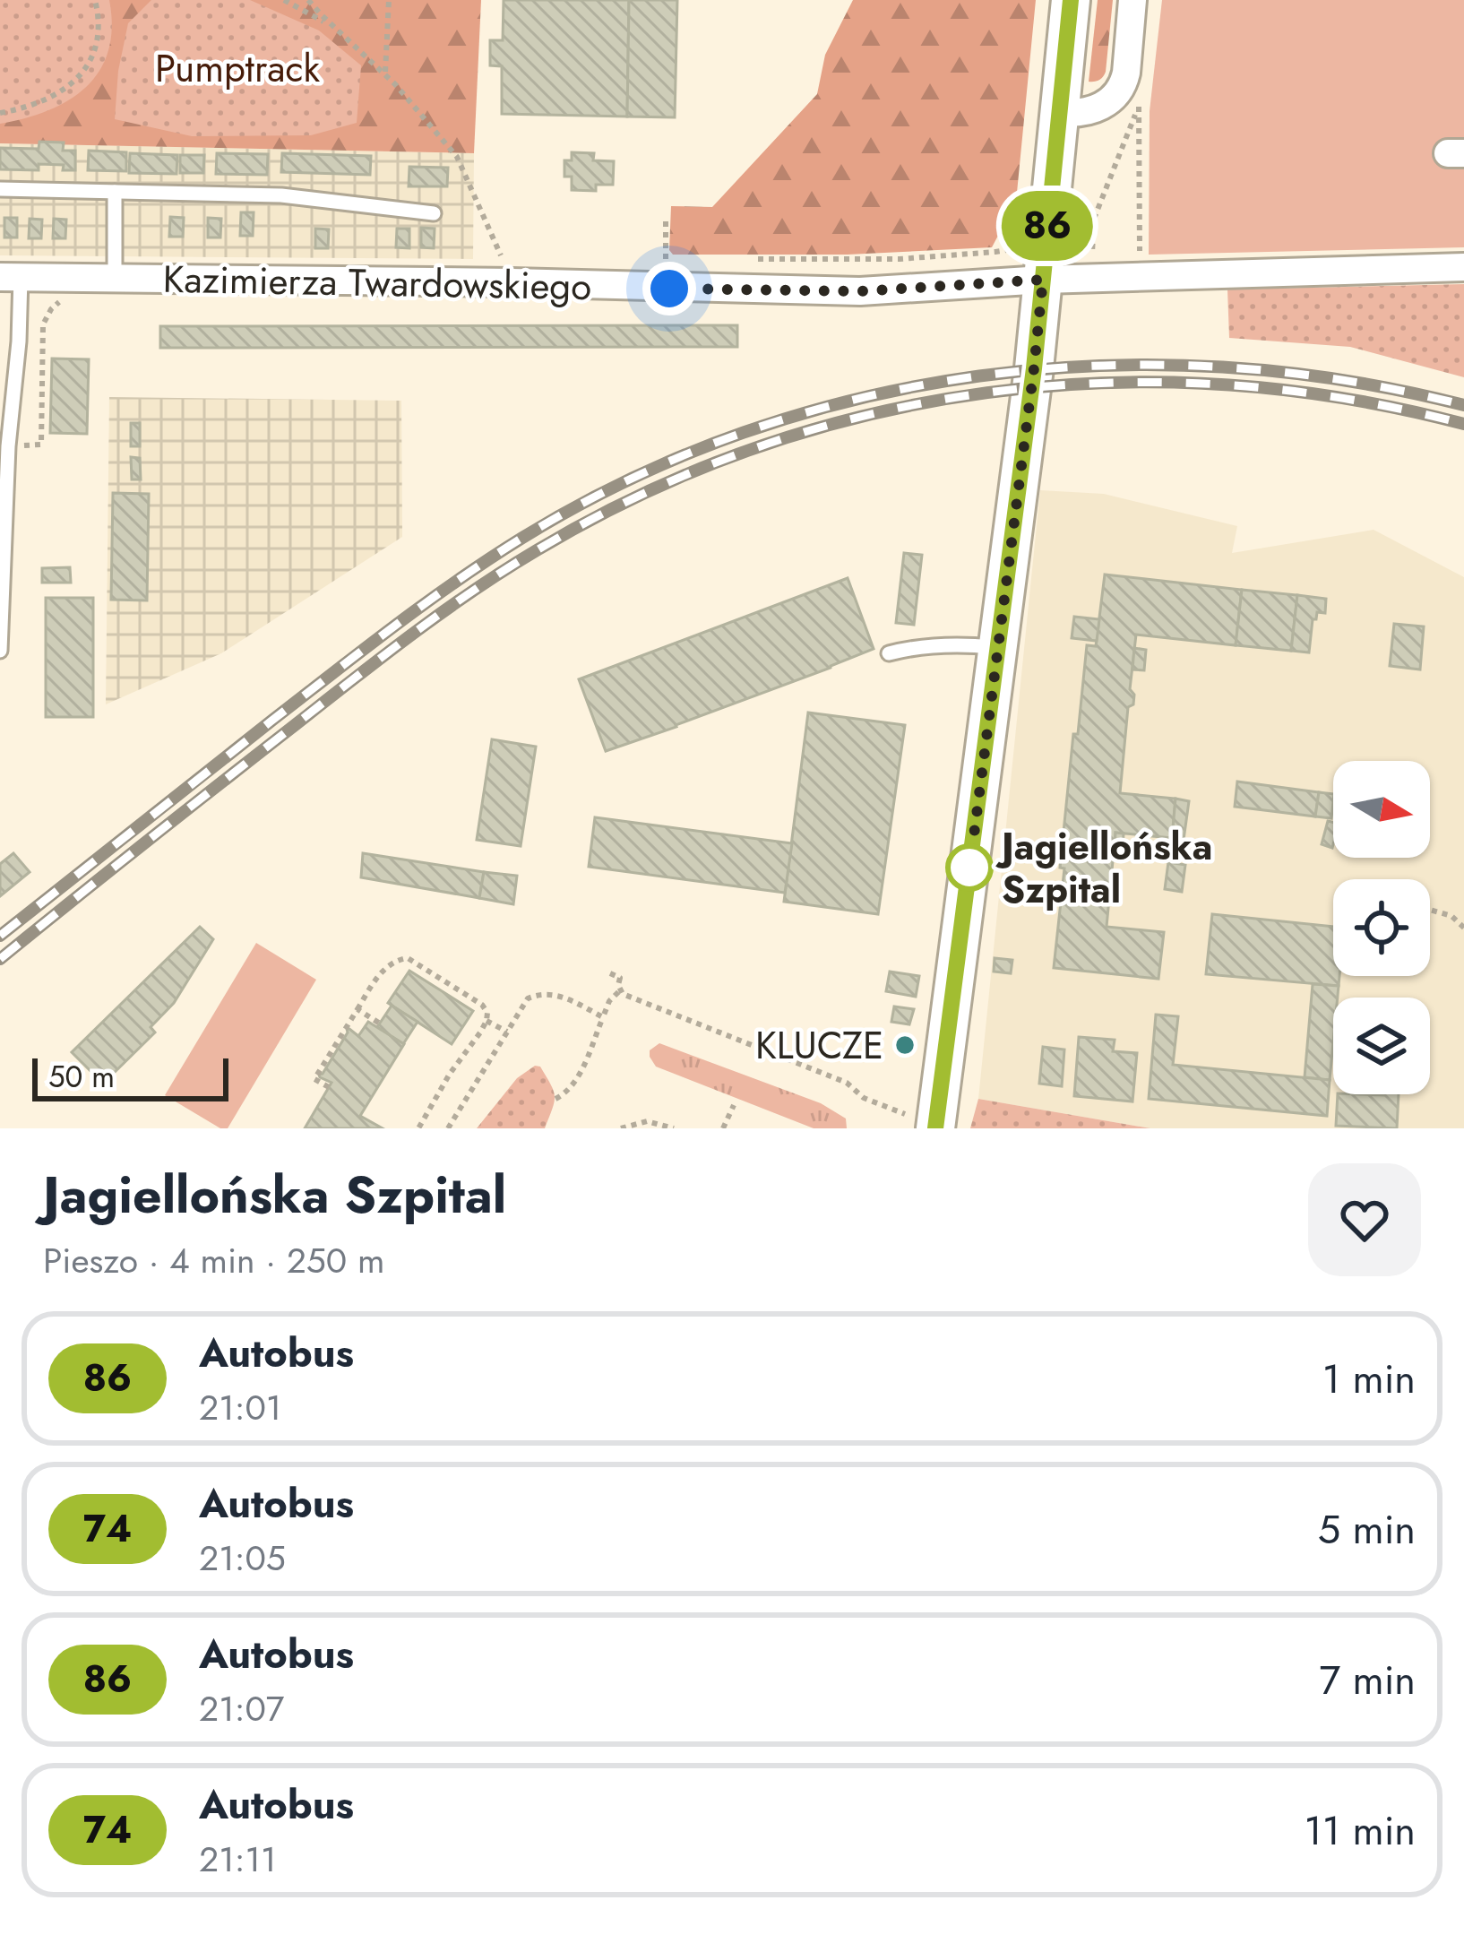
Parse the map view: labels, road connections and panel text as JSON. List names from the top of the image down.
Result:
{
  "streets": {
    "street": ["Kazimierza Twardowskiego"]
  },
  "parks": ["Pumptrack"],
  "places": ["Jagiellońska Szpital", "KLUCZE"],
  "lines": ["bus line 86"],
  "scale_bar": "50 m",
  "north": "right",
  "page": {
    "on_map": "86",
    "scale": "50 m",
    "heading": ["Jagiellońska Szpital", "Pieszo · 4 min · 250 m"],
    "list": [
      {
        "mark": "86",
        "name": "Autobus",
        "note": "21:01",
        "value": "1 min"
      },
      {
        "mark": "74",
        "name": "Autobus",
        "note": "21:05",
        "value": "5 min"
      },
      {
        "mark": "86",
        "name": "Autobus",
        "note": "21:07",
        "value": "7 min"
      },
      {
        "mark": "74",
        "name": "Autobus",
        "note": "21:11",
        "value": "11 min"
      }
    ]
  }
}
